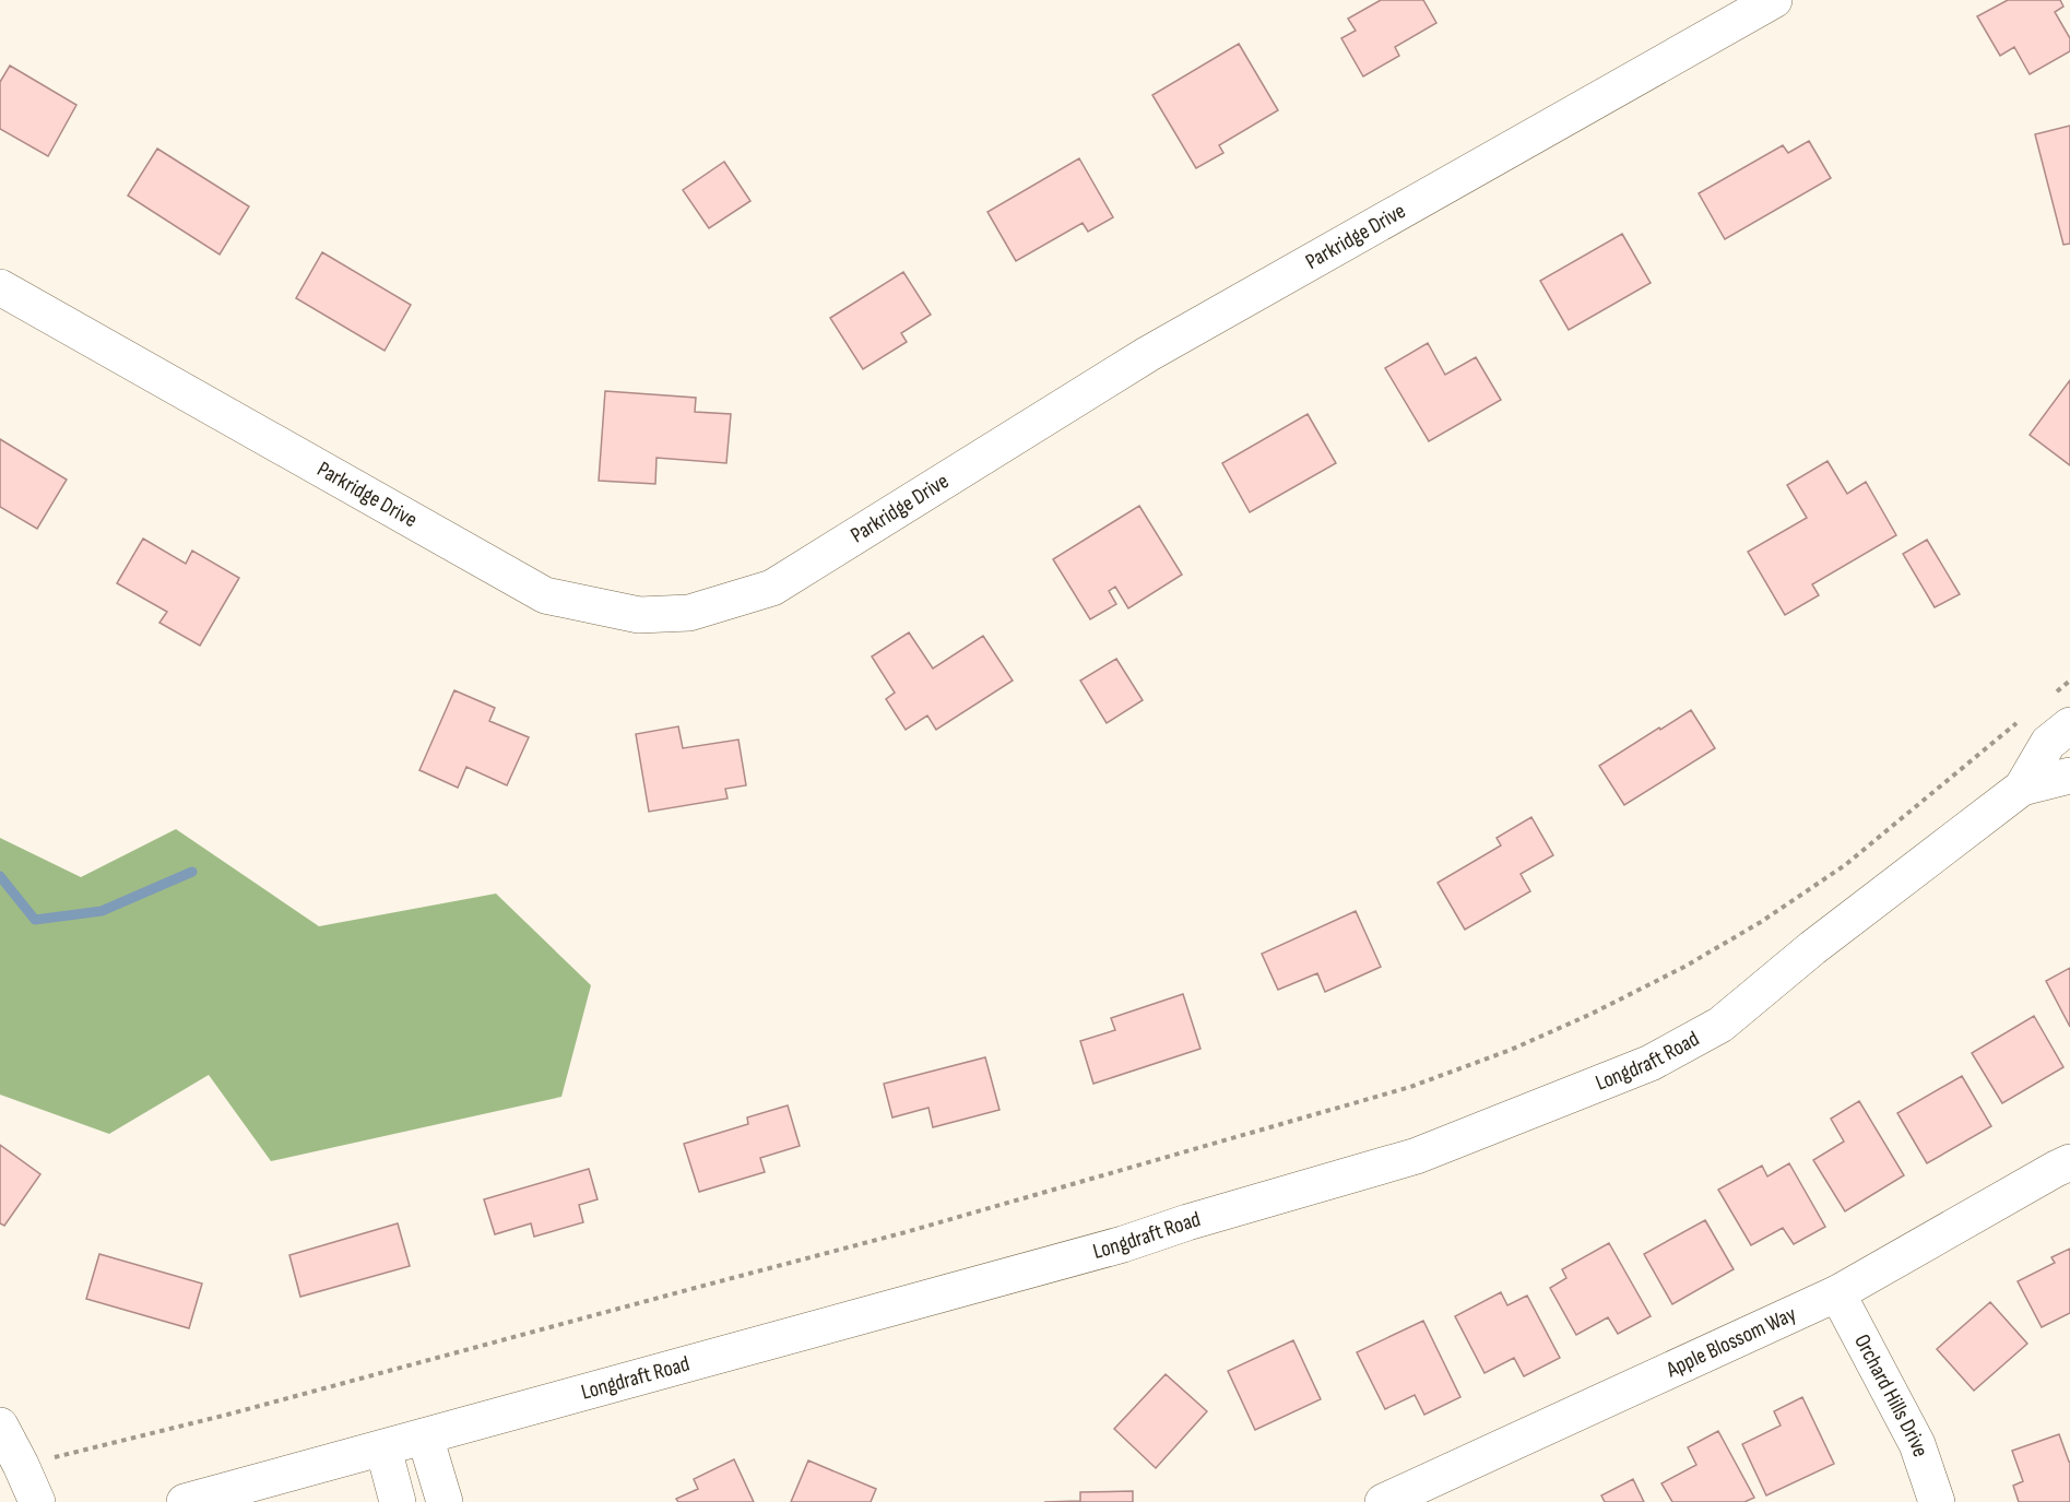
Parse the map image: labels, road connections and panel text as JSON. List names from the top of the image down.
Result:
{
  "streets": {
    "street": [
      "Parkridge Drive",
      "Longdraft Road",
      "Apple Blossom Way",
      "Orchard Hills Drive"
    ]
  },
  "crossings": [
    ["Apple Blossom Way", "Orchard Hills Drive"]
  ]
}
